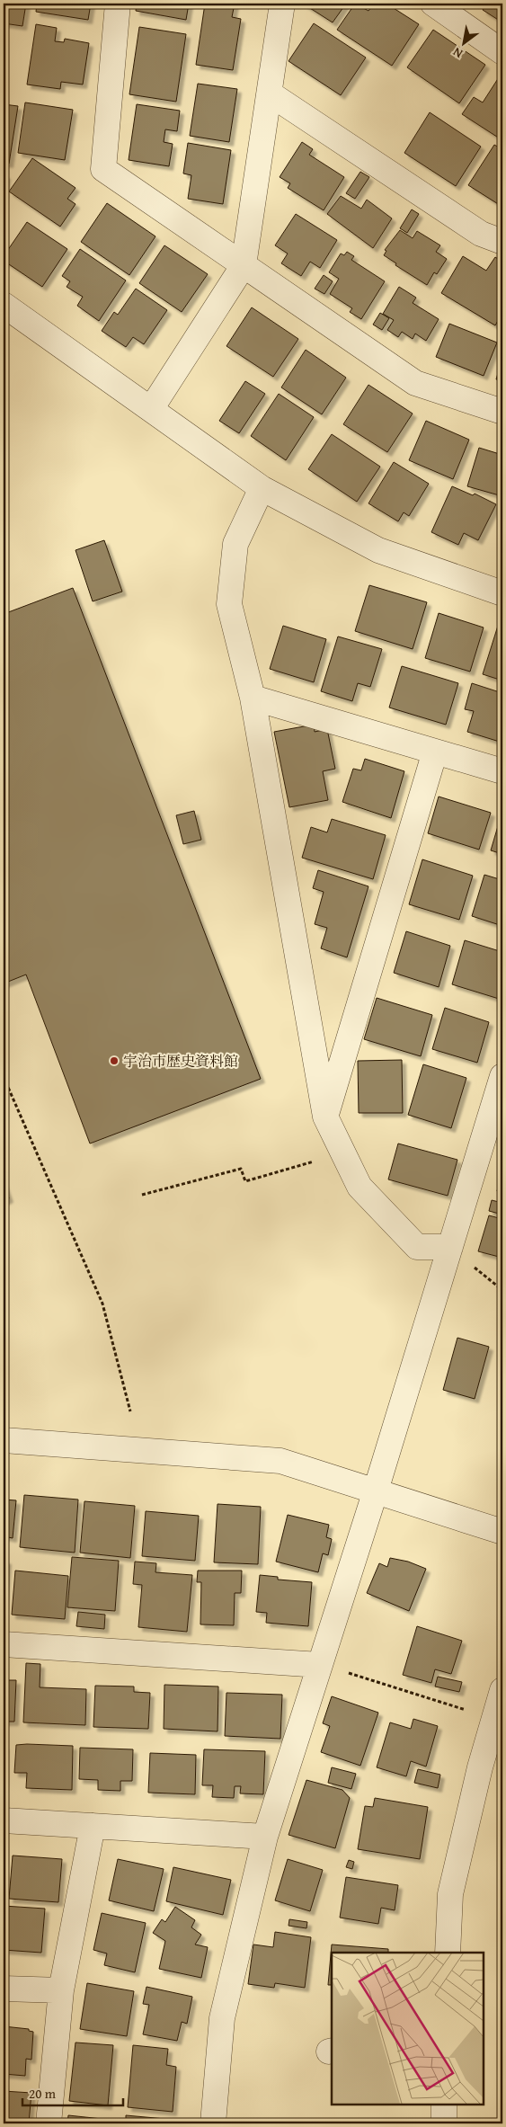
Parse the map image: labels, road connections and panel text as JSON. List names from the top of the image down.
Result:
{
  "places": ["宇治市歴史資料館"],
  "scale_bar": "20 m",
  "north": "bottom left"
}
